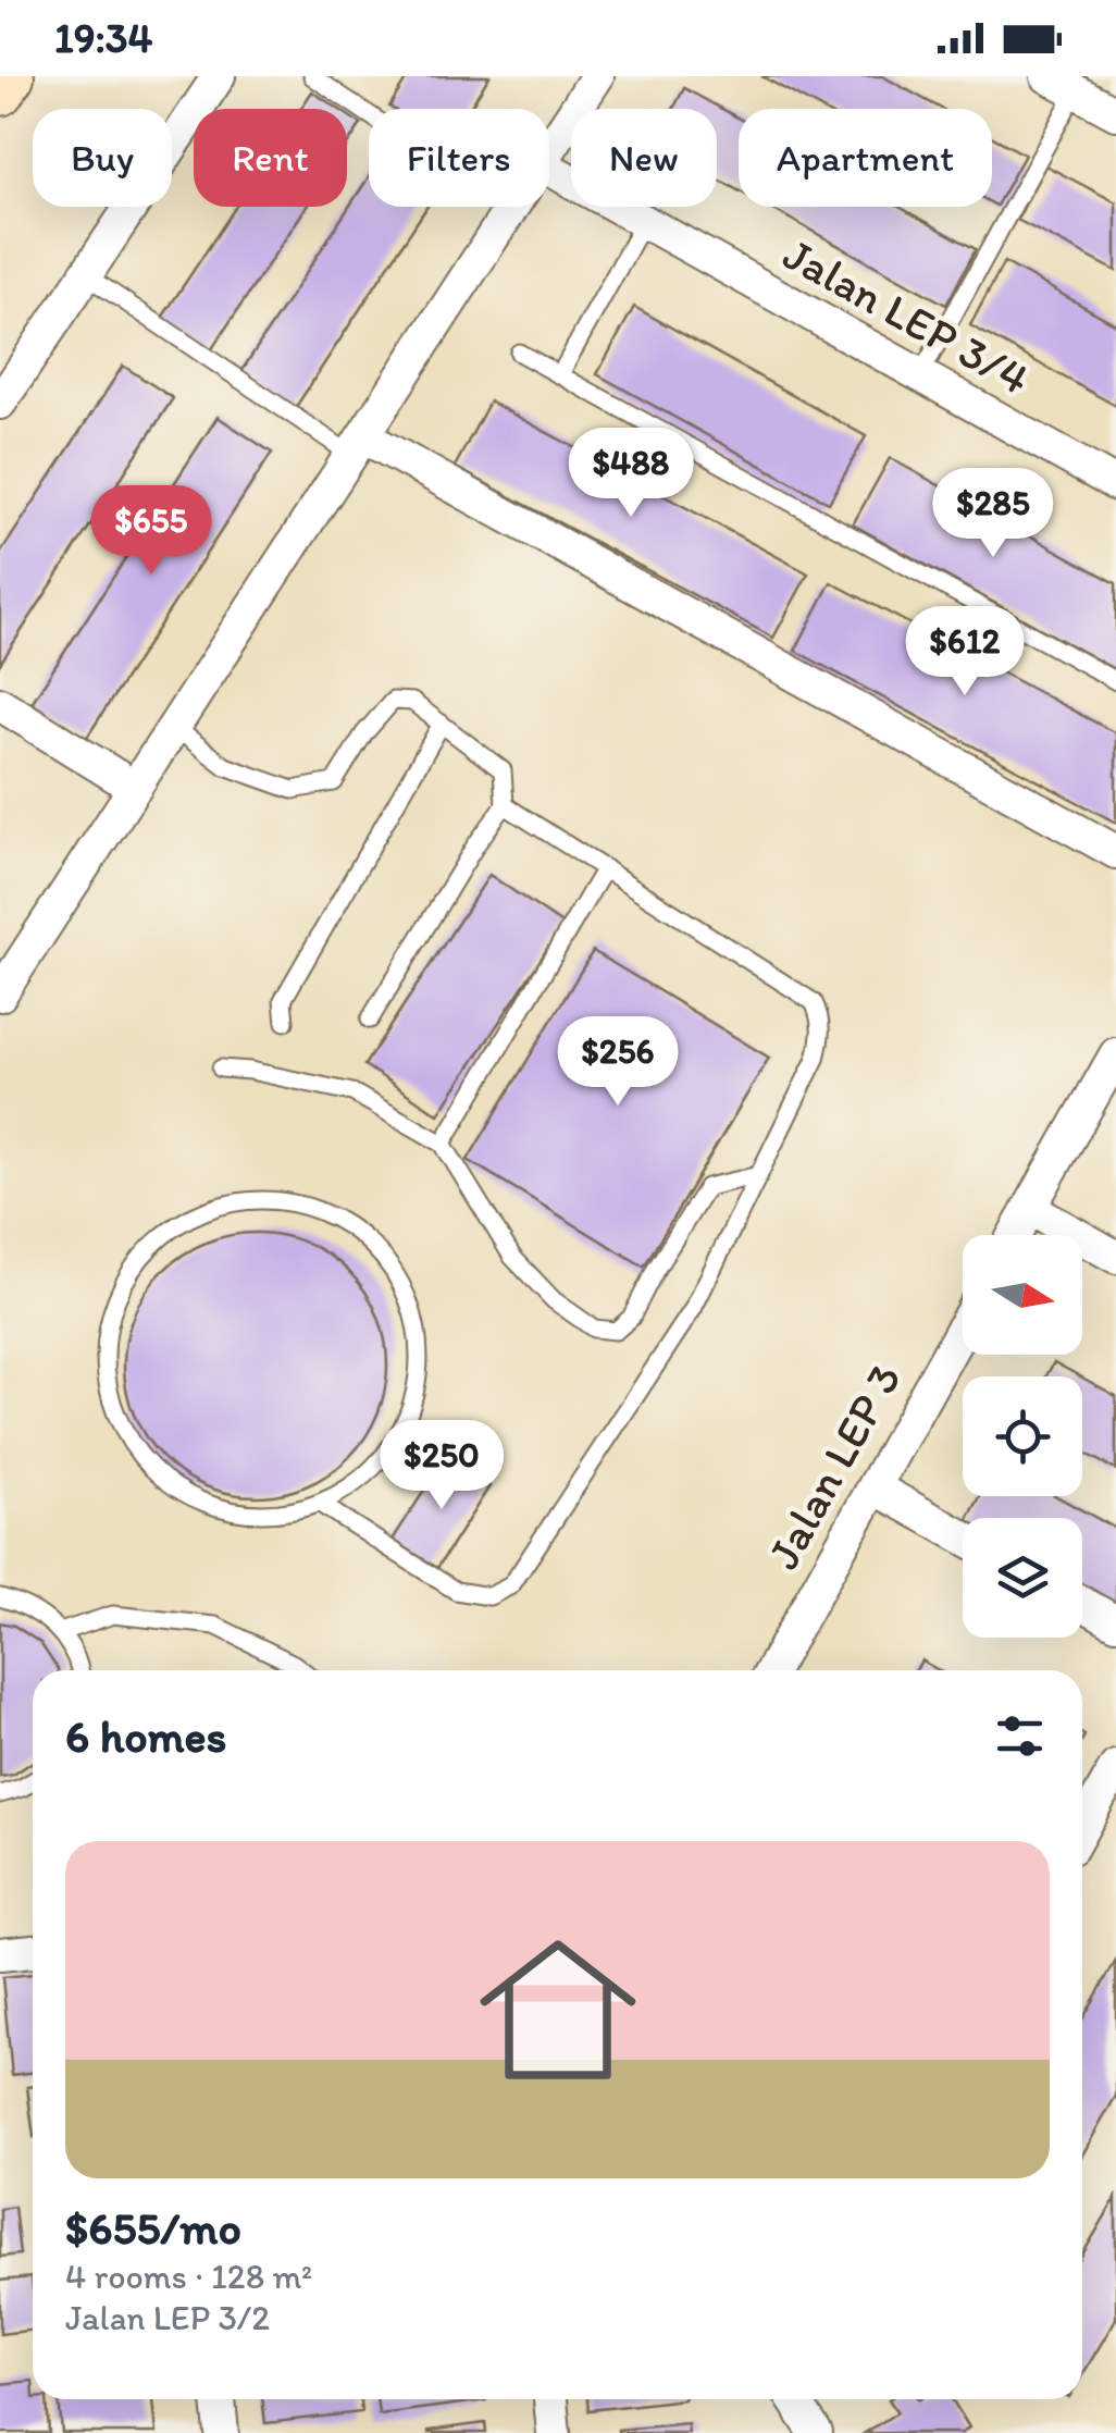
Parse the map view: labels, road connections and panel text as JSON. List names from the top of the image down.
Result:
{
  "streets": {
    "street": ["Jalan LEP 3/4", "Jalan LEP 3"]
  },
  "north": "right",
  "page": {
    "status": "19:34",
    "chip": [
      "Buy",
      "Rent",
      "Filters",
      "New",
      "Apartment"
    ],
    "price": [
      "$488",
      "$285",
      "$655",
      "$612",
      "$256",
      "$250"
    ],
    "heading": "6 homes",
    "list": [
      {
        "name": "$655/mo",
        "note": "4 rooms · 128 m² · Jalan LEP 3/2"
      }
    ]
  }
}
